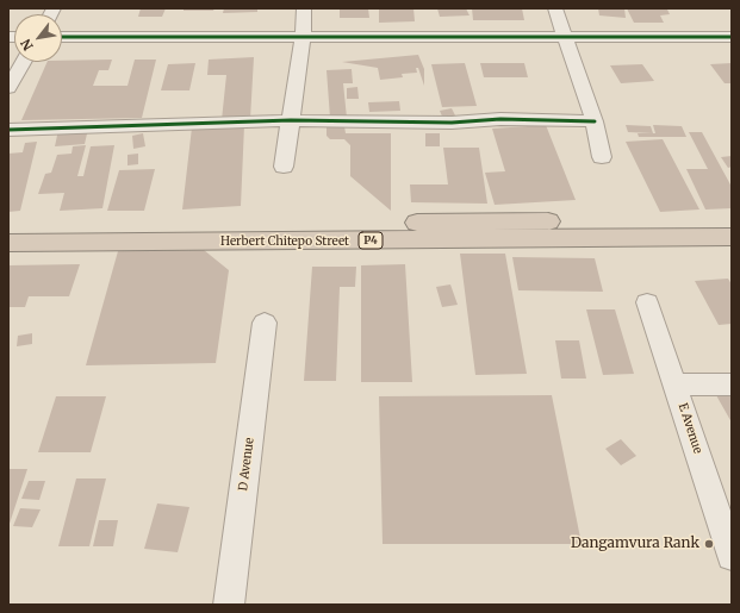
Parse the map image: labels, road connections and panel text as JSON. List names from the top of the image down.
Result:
{
  "streets": {
    "highway": ["P4", "Herbert Chitepo Street"],
    "street": ["E Avenue", "D Avenue"]
  },
  "places": ["Dangamvura Rank"],
  "north": "bottom left"
}
